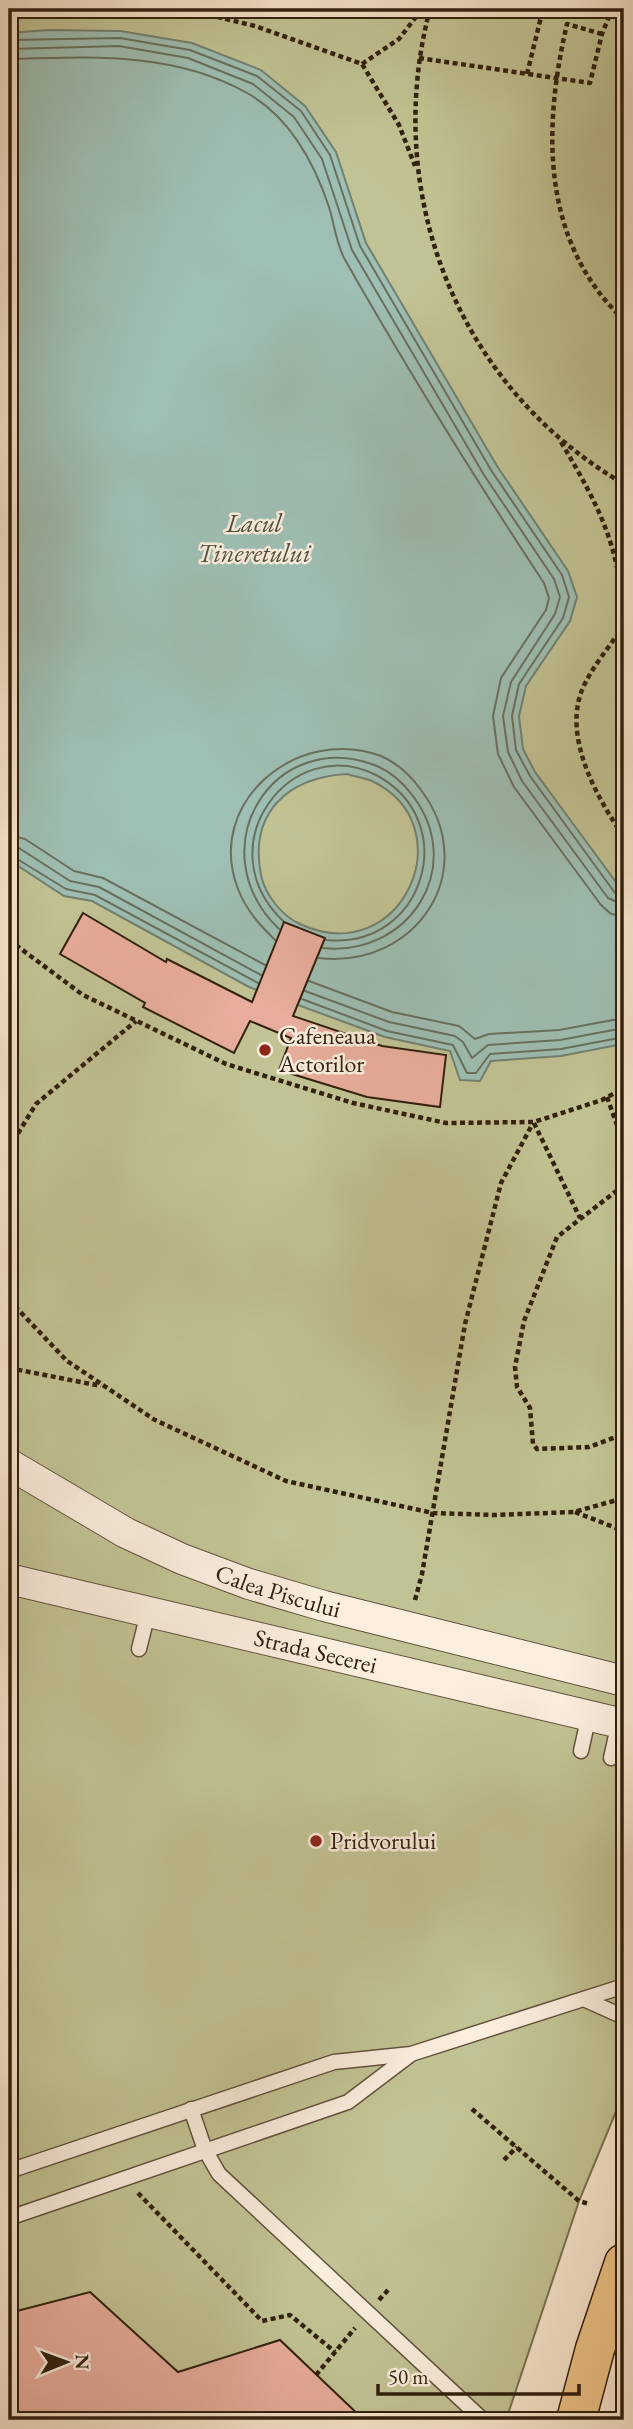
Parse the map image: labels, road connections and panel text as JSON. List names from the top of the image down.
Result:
{
  "streets": {
    "street": ["Calea Piscului", "Strada Secerei"]
  },
  "water": ["Lacul Tineretului"],
  "places": ["Cafeneaua Actorilor", "Pridvorului"],
  "scale_bar": "50 m",
  "north": "right"
}
